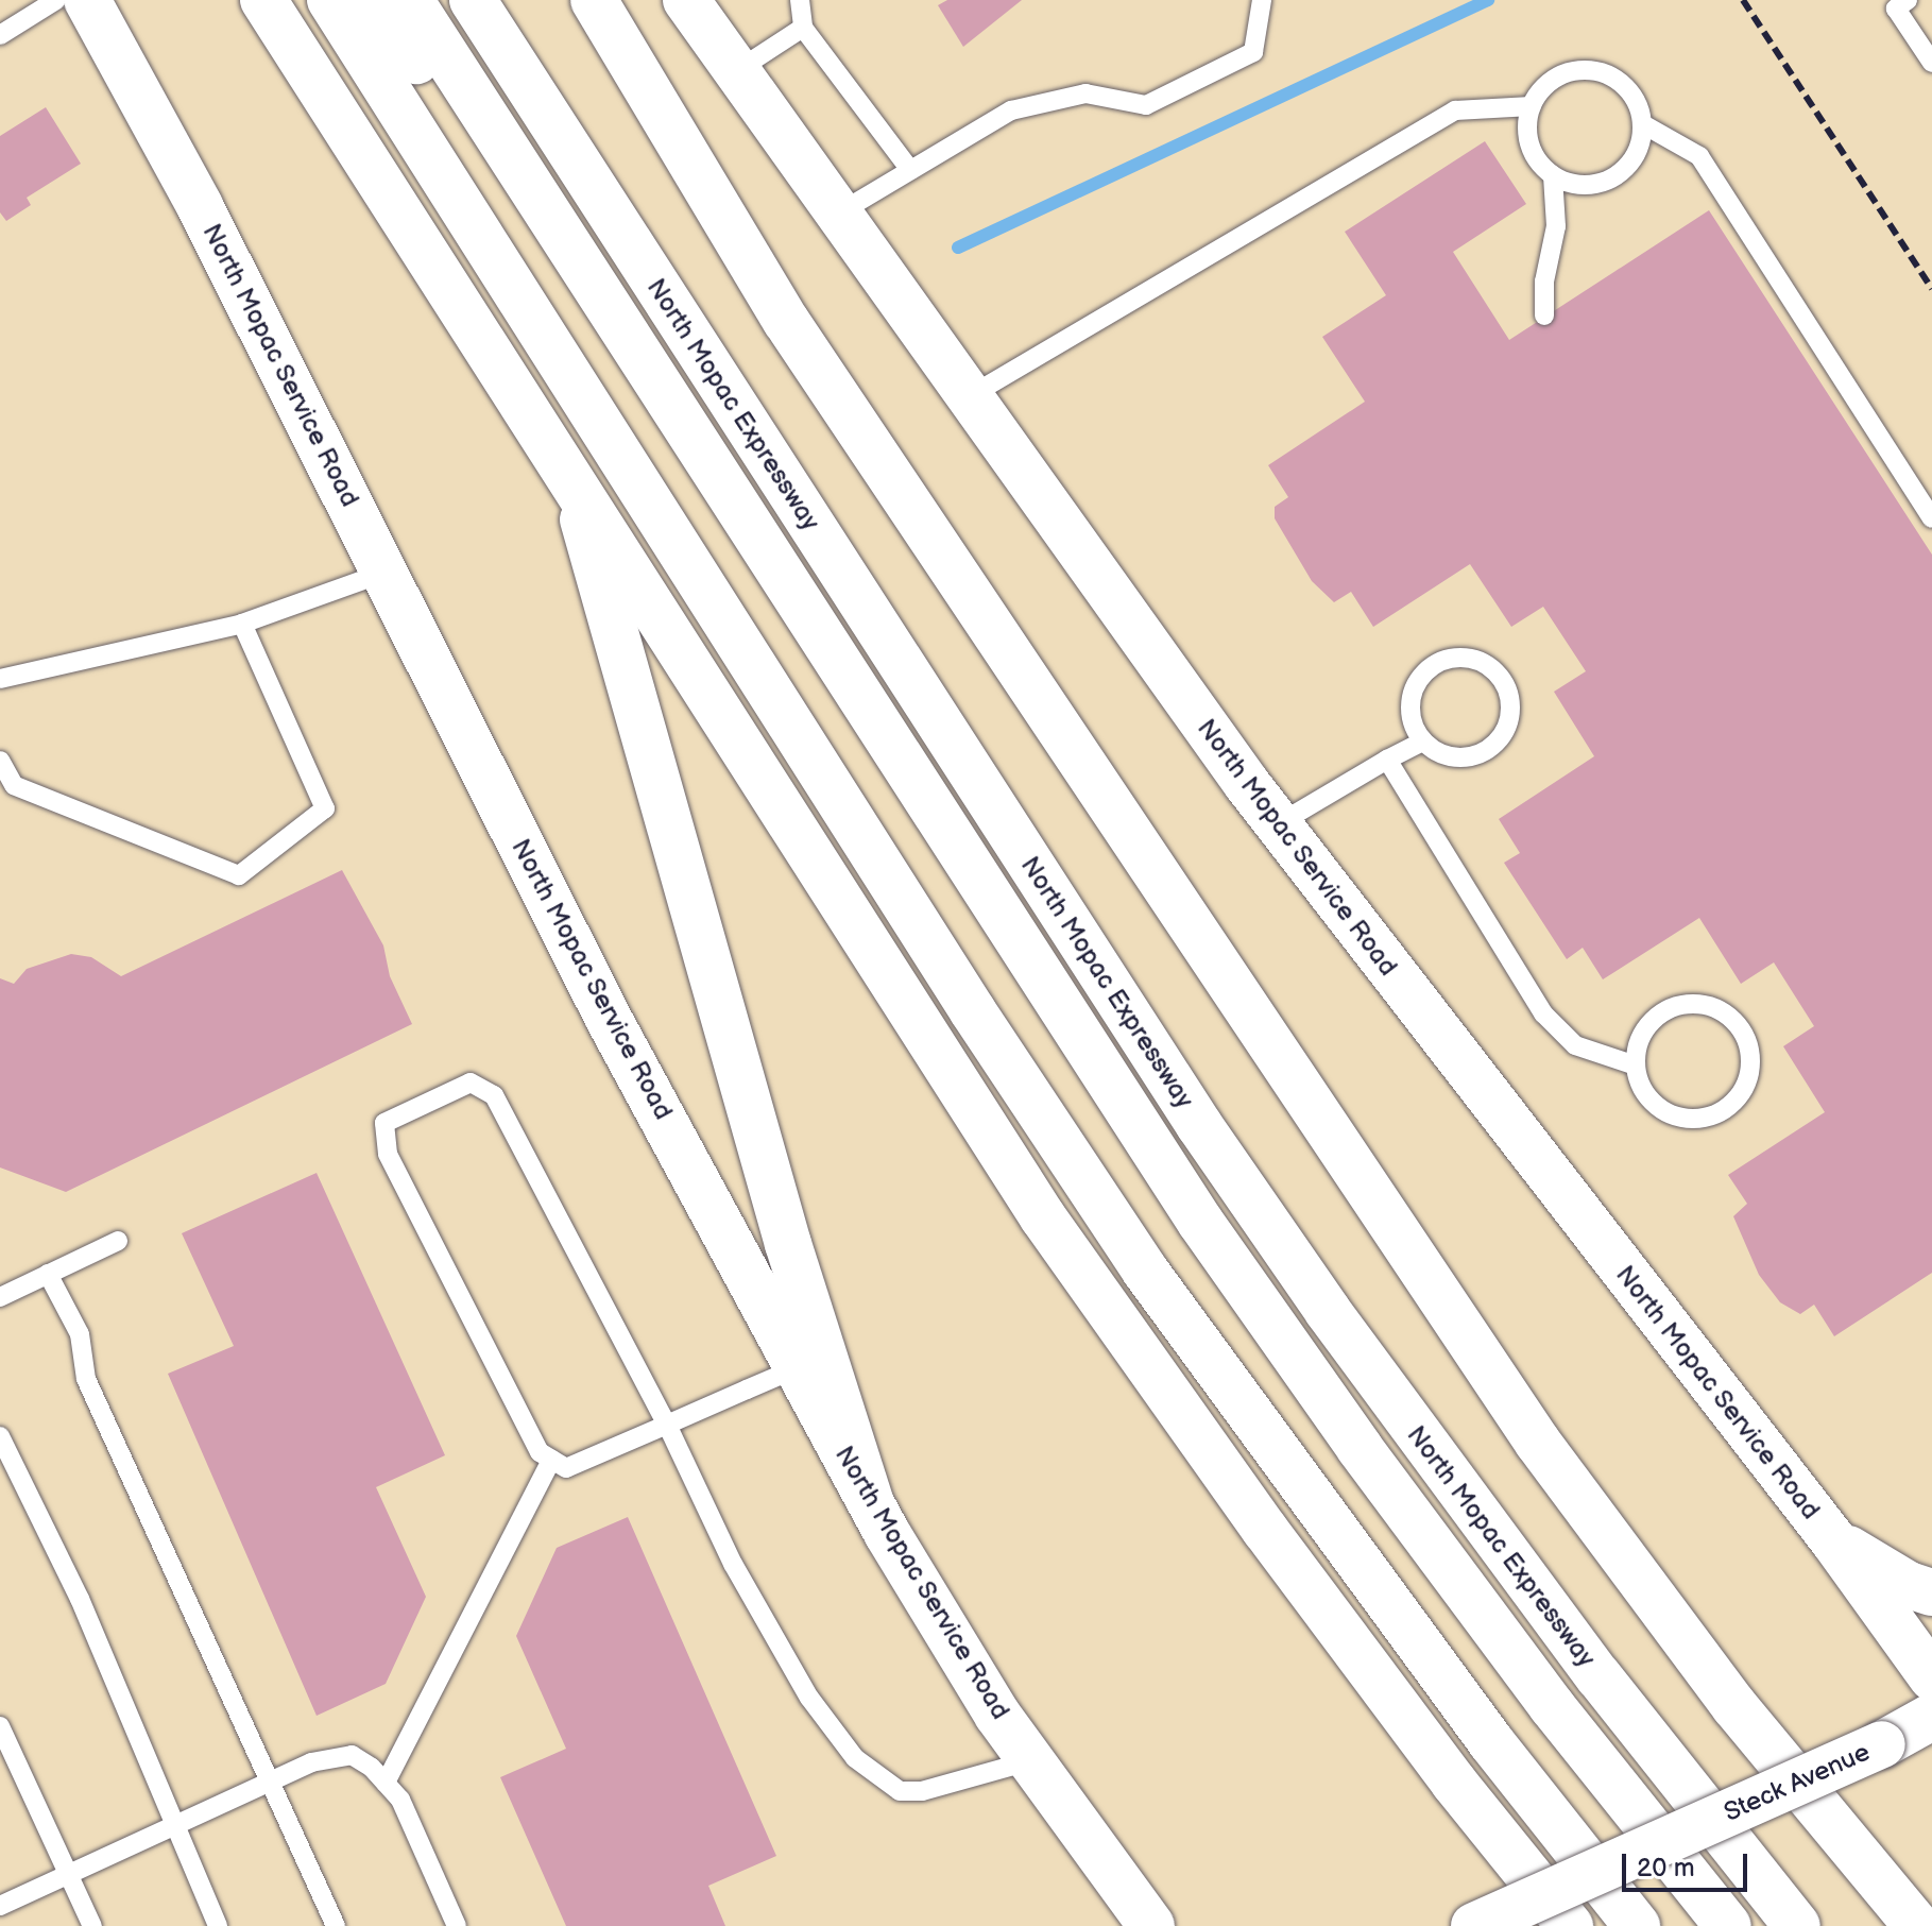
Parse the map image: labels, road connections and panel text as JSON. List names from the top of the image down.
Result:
{
  "streets": {
    "main road": ["North Mopac Service Road", "North Mopac Expressway", "Steck Avenue"]
  },
  "scale_bar": "20 m"
}
